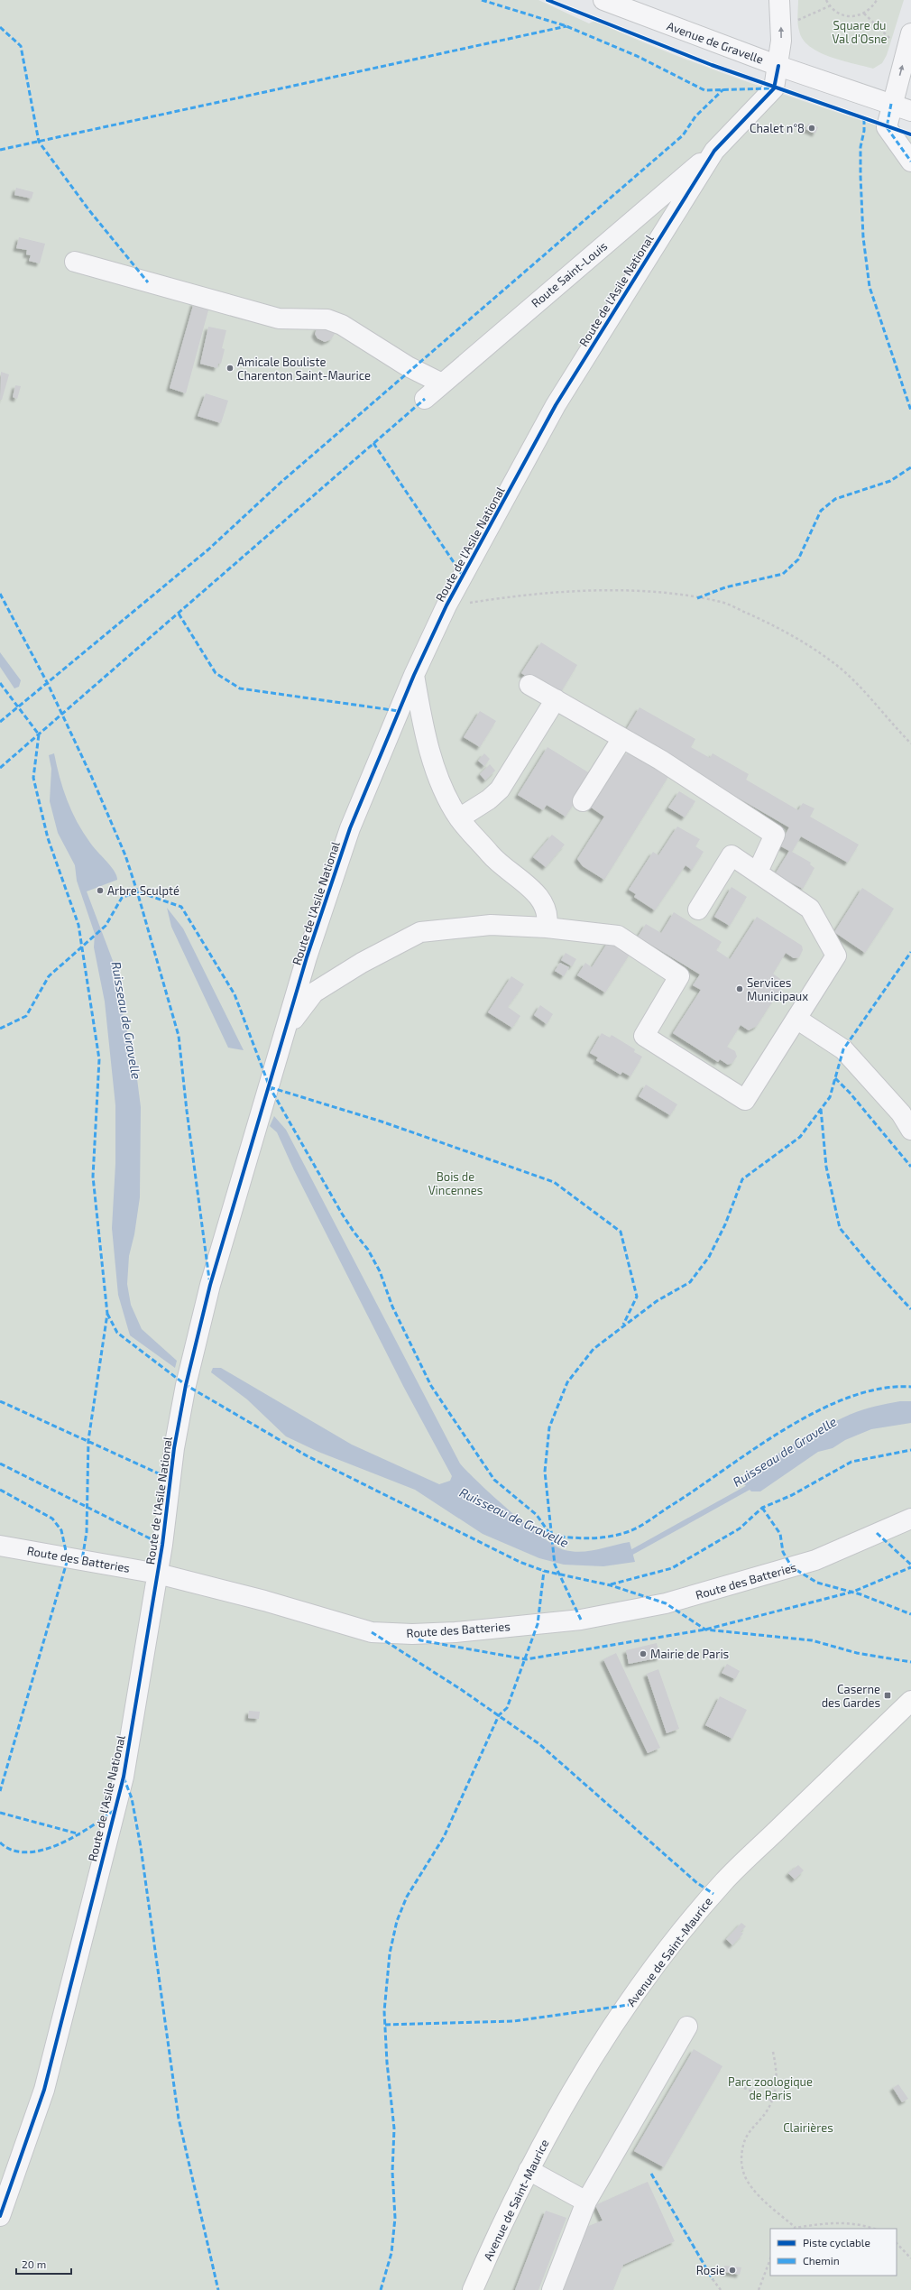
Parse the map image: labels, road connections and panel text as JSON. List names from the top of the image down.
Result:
{
  "streets": {
    "main road": ["Avenue de Saint-Maurice"],
    "street": [
      "Avenue de Gravelle",
      "Route Saint-Louis",
      "Route de l'Asile National",
      "Route des Batteries"
    ]
  },
  "crossings": [
    ["Avenue de Gravelle", "Route de l'Asile National"],
    ["Route Saint-Louis", "Route de l'Asile National"],
    ["Route de l'Asile National", "Route des Batteries"]
  ],
  "water": ["Ruisseau de Gravelle"],
  "parks": [
    "Square du Val d'Osne",
    "Bois de Vincennes",
    "Parc zoologique de Paris",
    "Clairières"
  ],
  "places": {
    "other": [
      "Chalet n°8",
      "Amicale Bouliste Charenton Saint-Maurice",
      "Arbre Sculpté",
      "Services Municipaux",
      "Mairie de Paris",
      "Rosie"
    ],
    "transit": ["Caserne des Gardes"]
  },
  "legend": ["Piste cyclable", "Chemin"],
  "scale_bar": "20 m"
}
